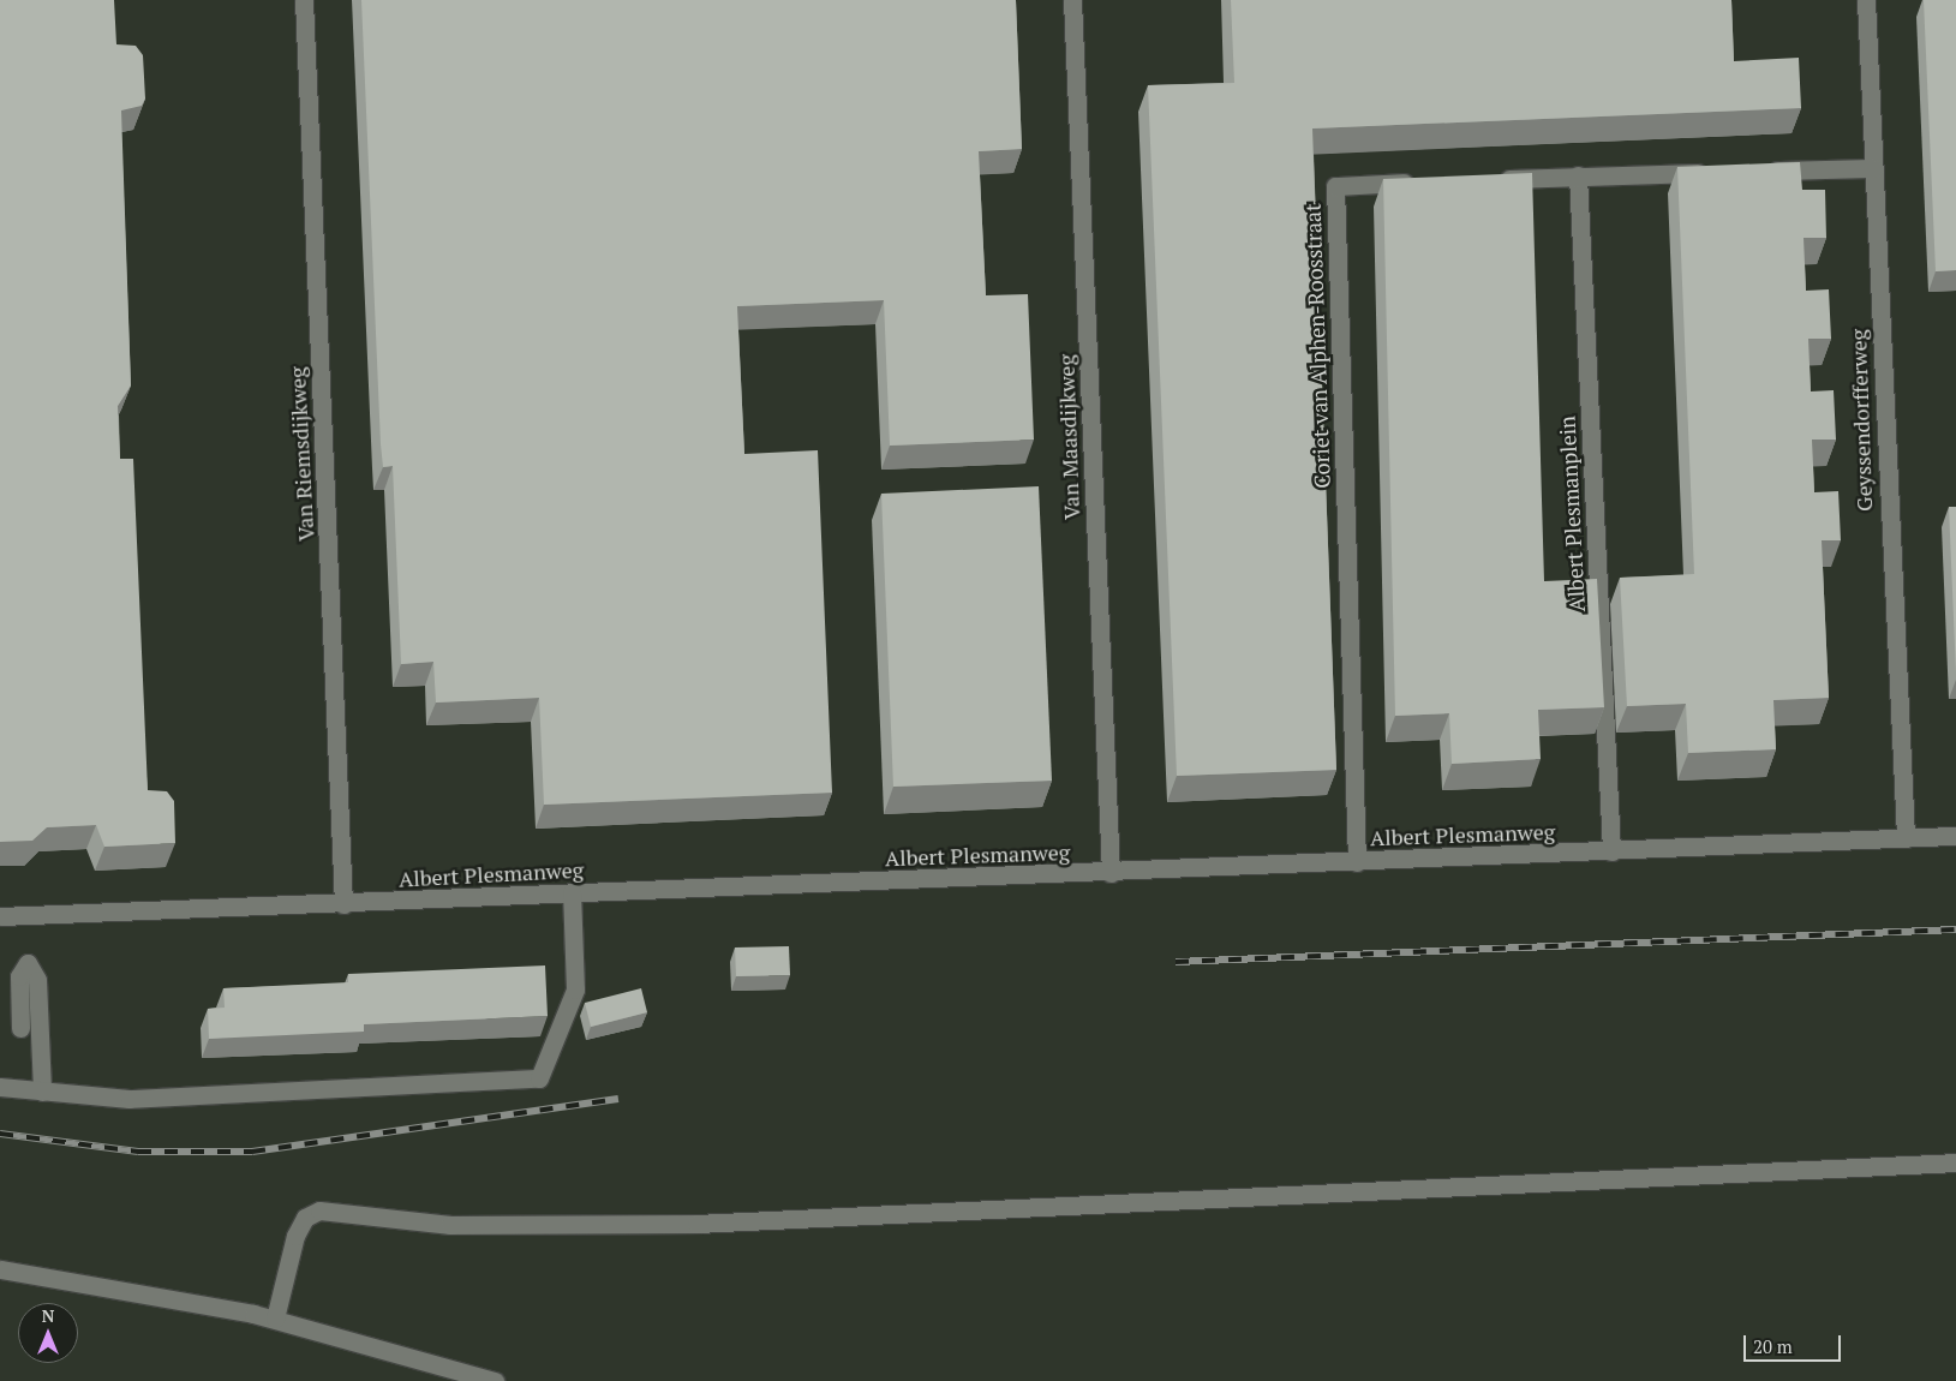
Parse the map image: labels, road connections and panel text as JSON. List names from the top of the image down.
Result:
{
  "streets": {
    "street": [
      "Coriet van Alphen-Roosstraat",
      "Geyssendorfferweg",
      "Van Maasdijkweg",
      "Van Riemsdijkweg",
      "Albert Plesmanplein",
      "Albert Plesmanweg"
    ]
  },
  "crossings": [
    ["Coriet van Alphen-Roosstraat", "Albert Plesmanweg"],
    ["Geyssendorfferweg", "Albert Plesmanweg"],
    ["Van Maasdijkweg", "Albert Plesmanweg"],
    ["Van Riemsdijkweg", "Albert Plesmanweg"],
    ["Albert Plesmanplein", "Albert Plesmanweg"]
  ],
  "scale_bar": "20 m",
  "north": "top"
}
